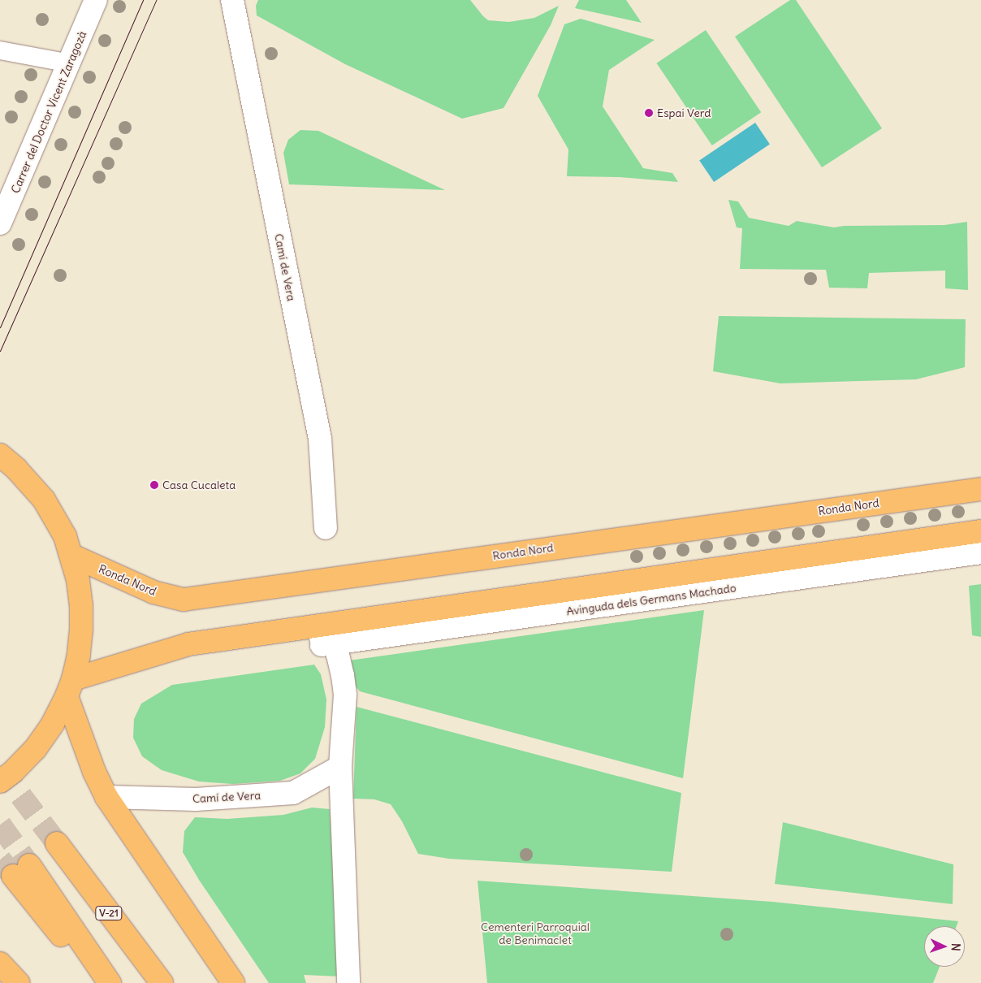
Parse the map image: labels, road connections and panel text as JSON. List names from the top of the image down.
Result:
{
  "streets": {
    "main road": ["Ronda Nord", "V-21"],
    "street": ["Carrer del Doctor Vicent Zaragozà", "Camí de Vera", "Avinguda dels Germans Machado"]
  },
  "parks": ["Cementeri Parroquial de Benimaclet"],
  "places": ["Espai Verd", "Casa Cucaleta"],
  "north": "right"
}
